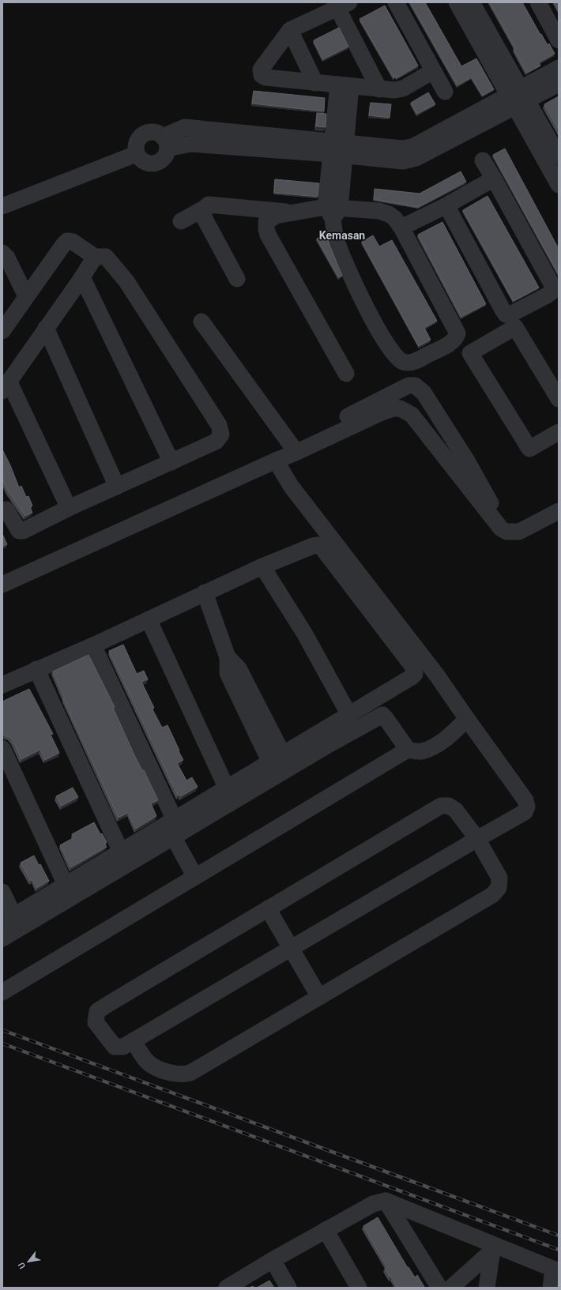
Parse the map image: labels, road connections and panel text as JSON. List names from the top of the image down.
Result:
{
  "districts": ["Kemasan"],
  "north": "bottom left"
}
